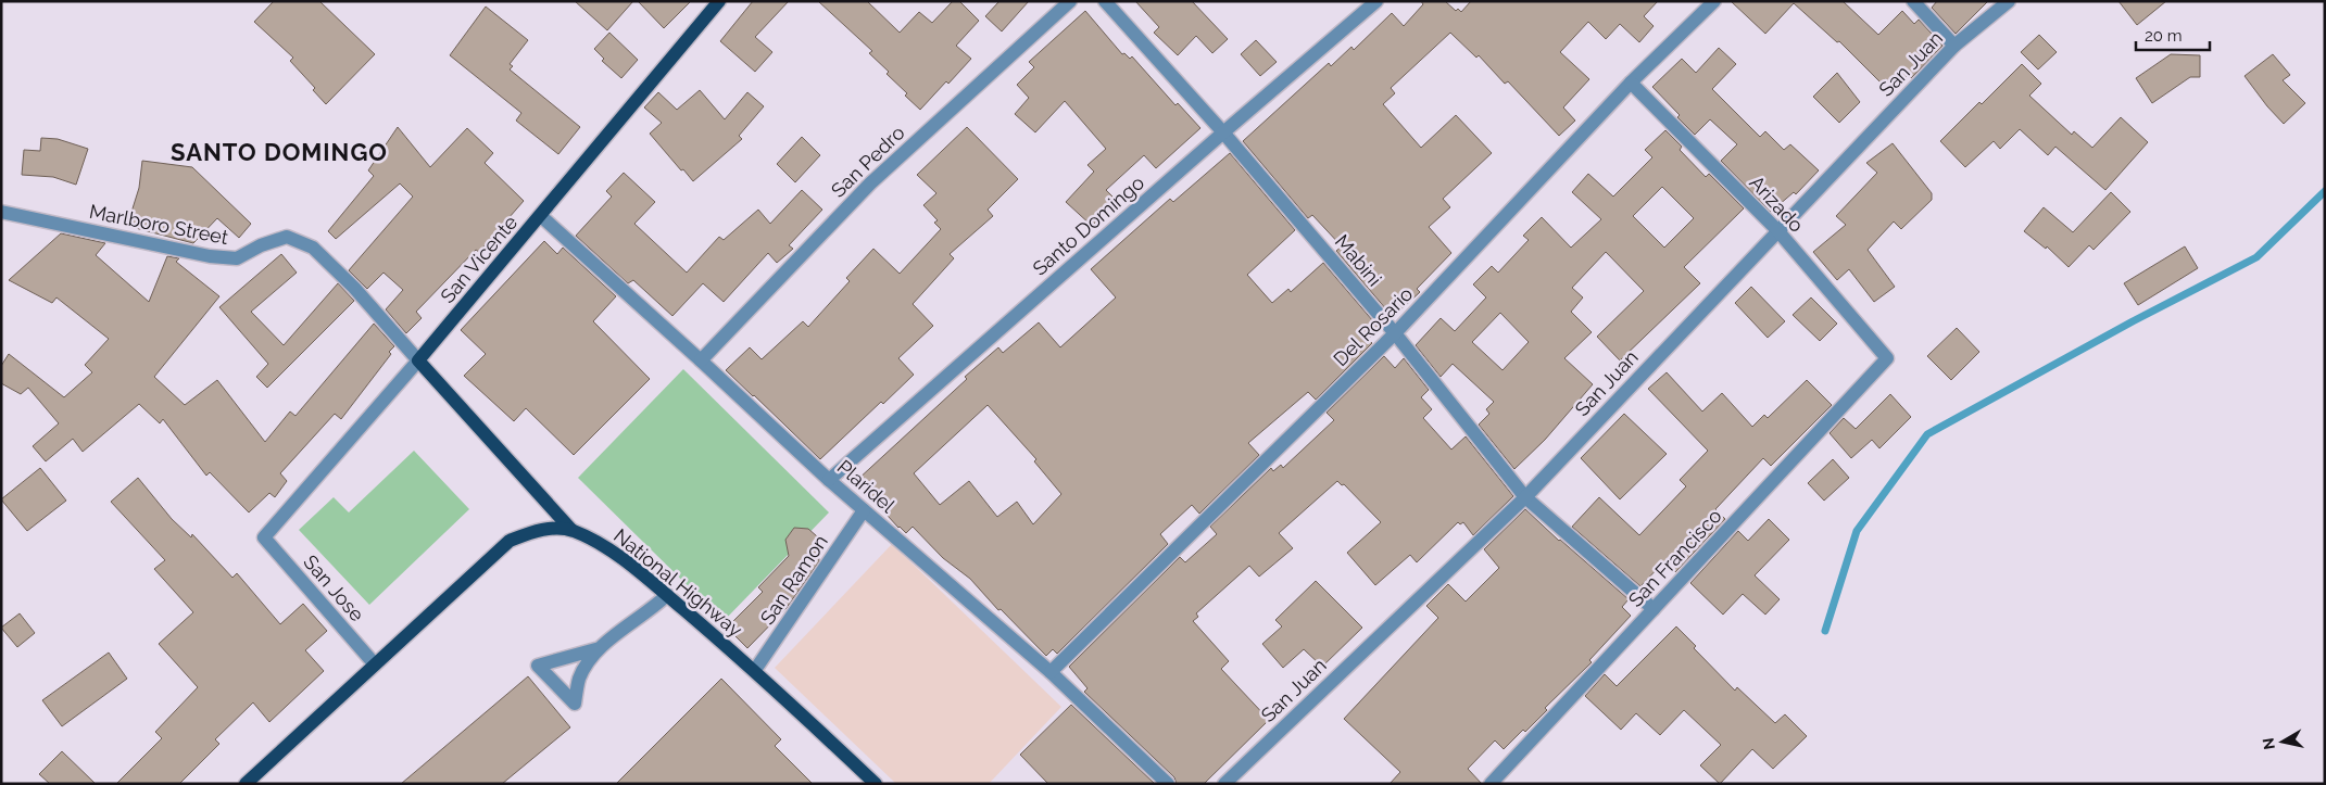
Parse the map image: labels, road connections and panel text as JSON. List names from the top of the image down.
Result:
{
  "streets": {
    "main road": ["San Vicente", "National Highway"],
    "street": [
      "San Juan",
      "San Pedro",
      "Arizado",
      "Marlboro Street",
      "Santo Domingo",
      "Mabini",
      "Del Rosario",
      "Plaridel",
      "San Francisco",
      "San Ramon",
      "San Jose"
    ]
  },
  "crossings": [
    ["San Juan", "Arizado"],
    ["San Juan", "Mabini"],
    ["San Pedro", "Plaridel"],
    ["Arizado", "Del Rosario"],
    ["Arizado", "San Francisco"],
    ["Marlboro Street", "San Vicente"],
    ["Santo Domingo", "Mabini"],
    ["Santo Domingo", "Plaridel"],
    ["San Vicente", "Plaridel"],
    ["San Vicente", "San Jose"],
    ["Mabini", "Del Rosario"],
    ["Mabini", "San Francisco"],
    ["Del Rosario", "Plaridel"],
    ["Plaridel", "San Ramon"],
    ["San Ramon", "National Highway"],
    ["National Highway", "San Jose"]
  ],
  "districts": ["SANTO DOMINGO"],
  "scale_bar": "20 m",
  "north": "left"
}
